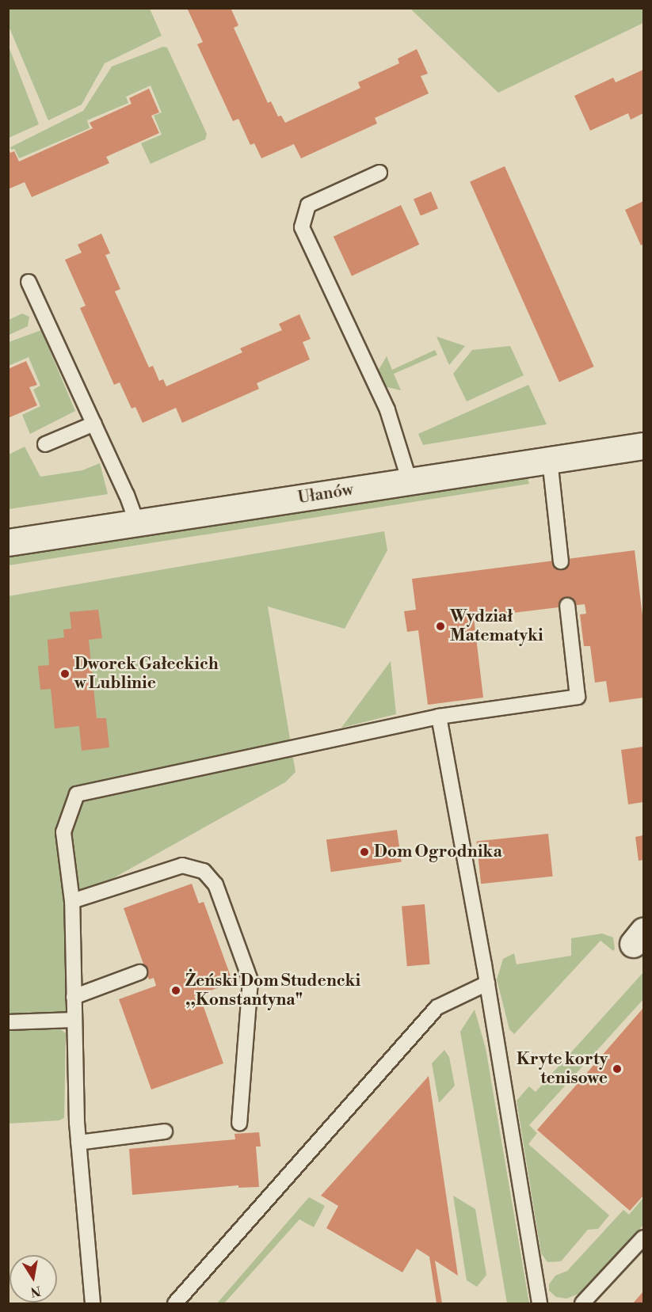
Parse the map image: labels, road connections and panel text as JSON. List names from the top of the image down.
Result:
{
  "streets": {
    "street": ["Ułanów"]
  },
  "places": [
    "Wydział Matematyki",
    "Dworek Gałeckich w Lublinie",
    "Dom Ogrodnika",
    "Żeński Dom Studencki ,,Konstantyna\"",
    "Kryte korty tenisowe"
  ],
  "north": "bottom"
}
